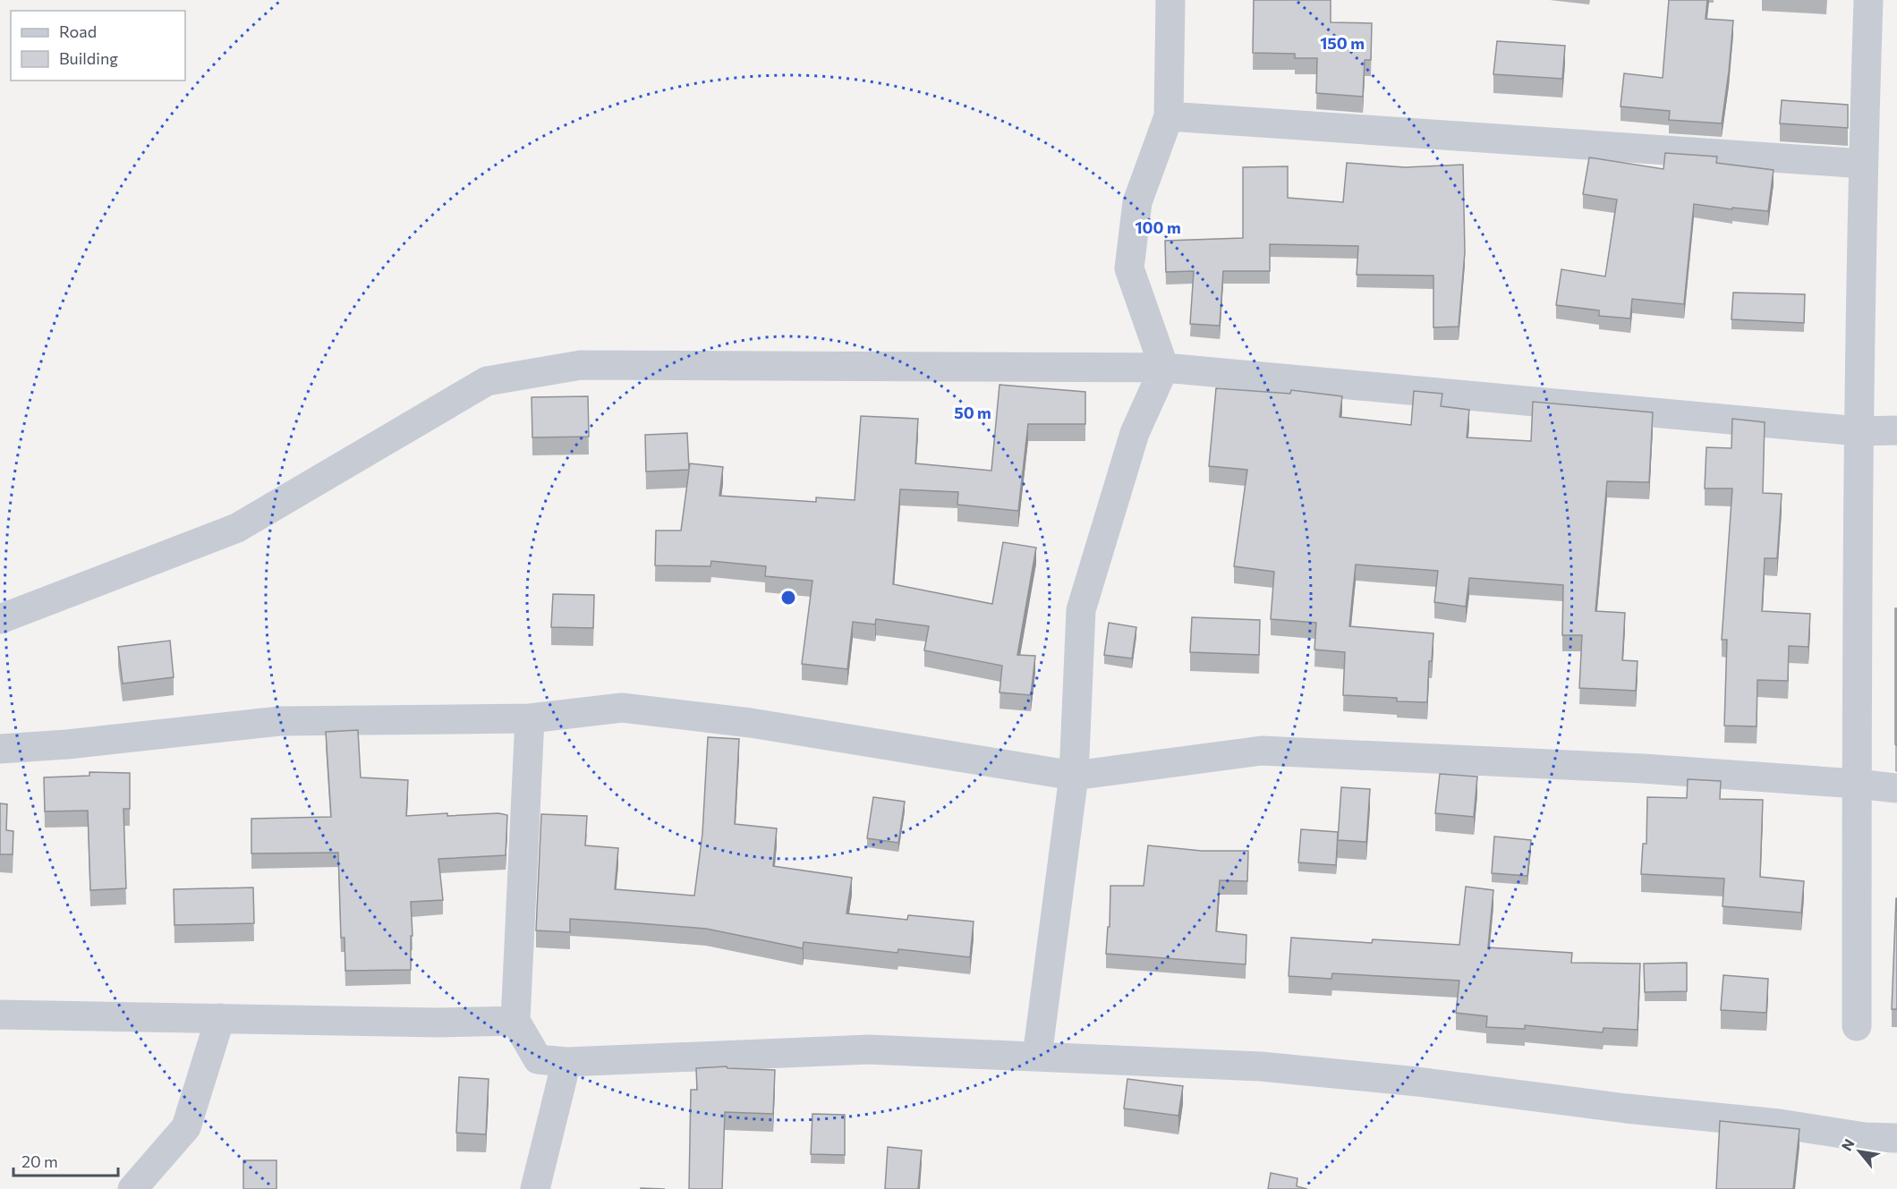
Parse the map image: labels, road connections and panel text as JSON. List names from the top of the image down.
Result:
{
  "legend": ["Road", "Building"],
  "scale_bar": "20 m",
  "north": "top left",
  "rings": ["150 m", "100 m", "50 m"]
}
